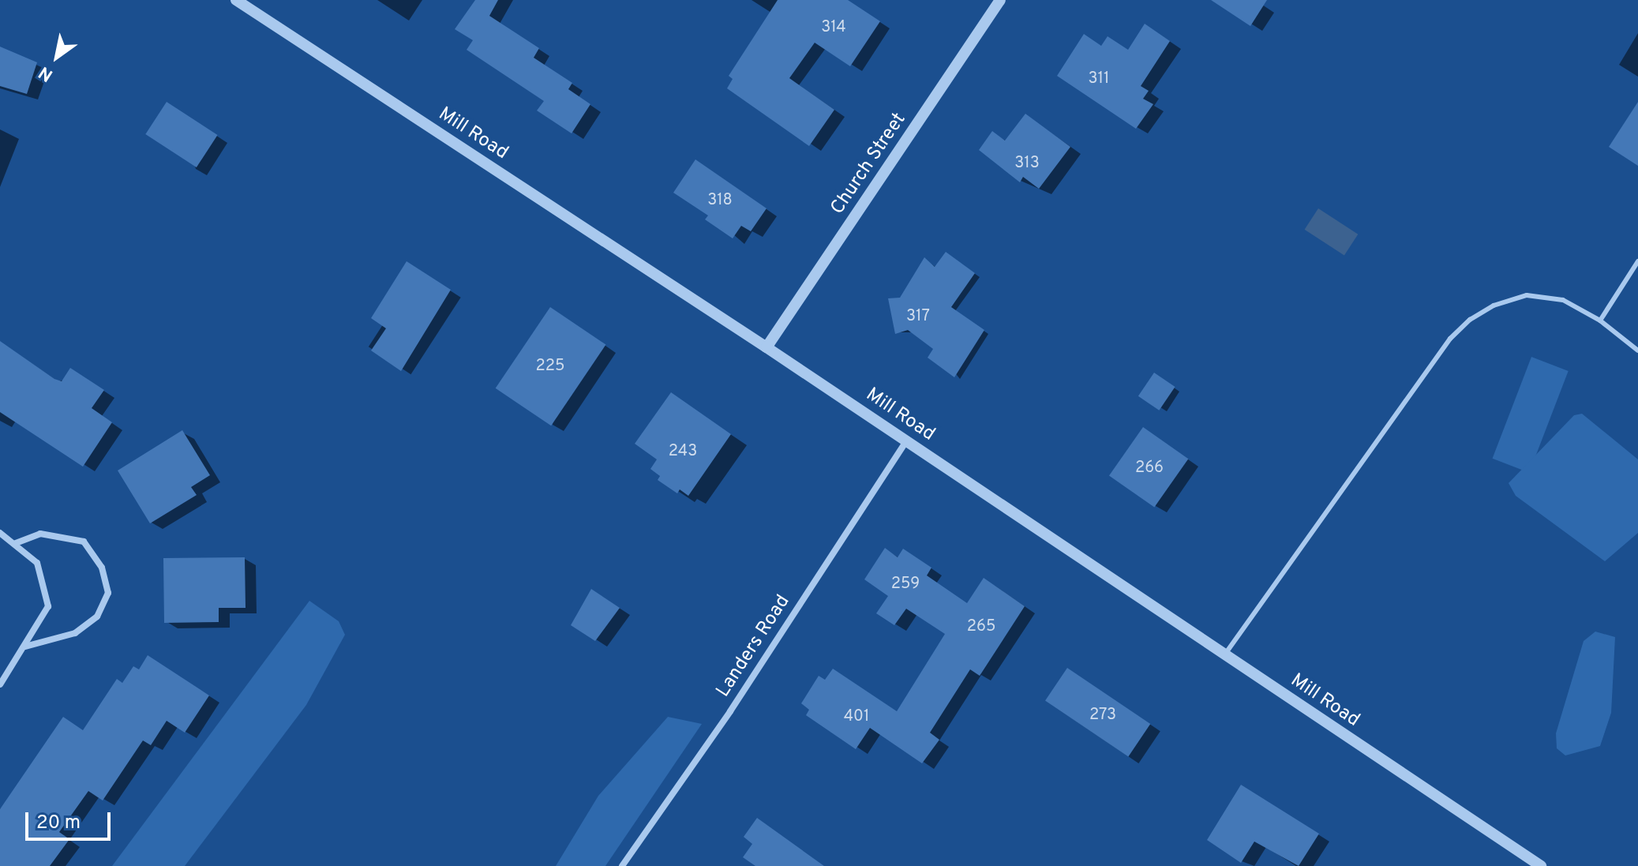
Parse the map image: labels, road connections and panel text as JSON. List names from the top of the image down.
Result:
{
  "streets": {
    "street": ["Mill Road", "Church Street", "Landers Road"]
  },
  "crossings": [
    ["Mill Road", "Church Street"],
    ["Mill Road", "Landers Road"]
  ],
  "house_numbers": [
    "314",
    "311",
    "313",
    "318",
    "317",
    "225",
    "243",
    "266",
    "259",
    "265",
    "273",
    "401"
  ],
  "scale_bar": "20 m",
  "north": "bottom left"
}
